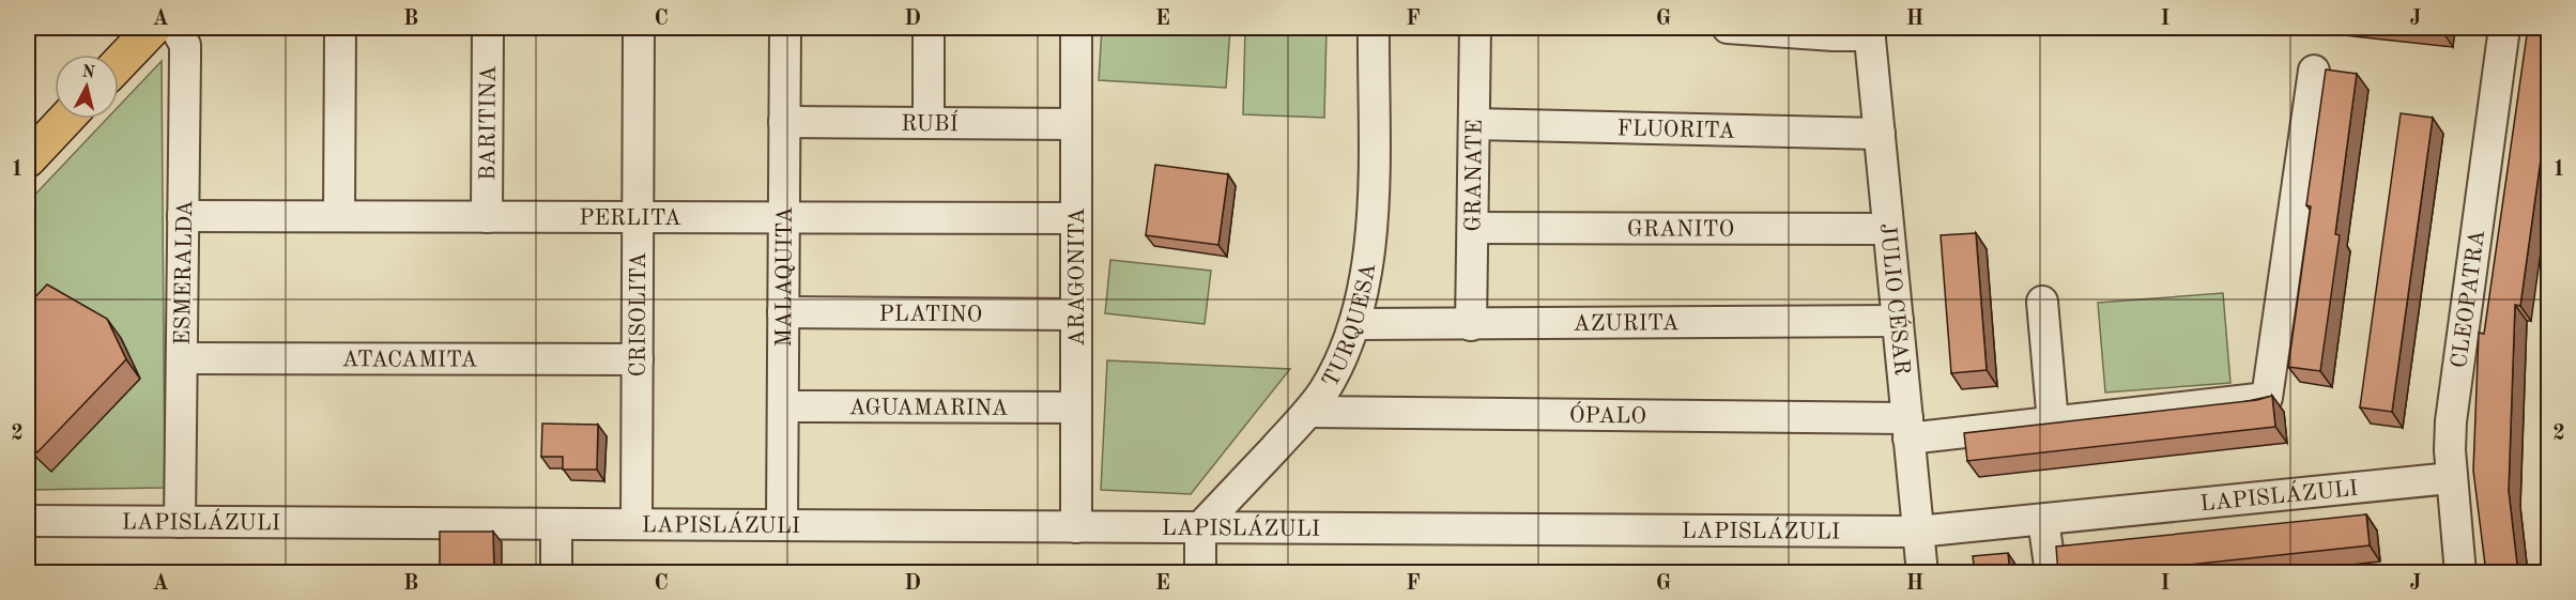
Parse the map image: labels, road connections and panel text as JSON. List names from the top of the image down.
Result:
{
  "streets": {
    "street": [
      "BARITINA",
      "RUBÍ",
      "FLUORITA",
      "GRANATE",
      "PERLITA",
      "GRANITO",
      "ESMERALDA",
      "MALAQUITA",
      "ARAGONITA",
      "CLEOPATRA",
      "JULIO CÉSAR",
      "PLATINO",
      "CRISOLITA",
      "TURQUESA",
      "AZURITA",
      "ATACAMITA",
      "AGUAMARINA",
      "ÓPALO",
      "LAPISLÁZULI"
    ]
  },
  "crossings": [
    ["BARITINA", "PERLITA"],
    ["RUBÍ", "MALAQUITA"],
    ["RUBÍ", "ARAGONITA"],
    ["FLUORITA", "GRANATE"],
    ["FLUORITA", "JULIO CÉSAR"],
    ["GRANATE", "GRANITO"],
    ["GRANATE", "AZURITA"],
    ["PERLITA", "ESMERALDA"],
    ["PERLITA", "MALAQUITA"],
    ["PERLITA", "ARAGONITA"],
    ["PERLITA", "CRISOLITA"],
    ["GRANITO", "JULIO CÉSAR"],
    ["ESMERALDA", "ATACAMITA"],
    ["ESMERALDA", "LAPISLÁZULI"],
    ["MALAQUITA", "PLATINO"],
    ["MALAQUITA", "AGUAMARINA"],
    ["MALAQUITA", "LAPISLÁZULI"],
    ["ARAGONITA", "PLATINO"],
    ["ARAGONITA", "AGUAMARINA"],
    ["ARAGONITA", "LAPISLÁZULI"],
    ["CLEOPATRA", "LAPISLÁZULI"],
    ["JULIO CÉSAR", "AZURITA"],
    ["JULIO CÉSAR", "ÓPALO"],
    ["JULIO CÉSAR", "LAPISLÁZULI"],
    ["CRISOLITA", "ATACAMITA"],
    ["CRISOLITA", "LAPISLÁZULI"],
    ["TURQUESA", "AZURITA"],
    ["TURQUESA", "ÓPALO"],
    ["TURQUESA", "LAPISLÁZULI"]
  ],
  "north": "top",
  "grid": {
    "columns": [
      "A",
      "B",
      "C",
      "D",
      "E",
      "F",
      "G",
      "H",
      "I",
      "J"
    ],
    "rows": ["1", "2"]
  }
}
